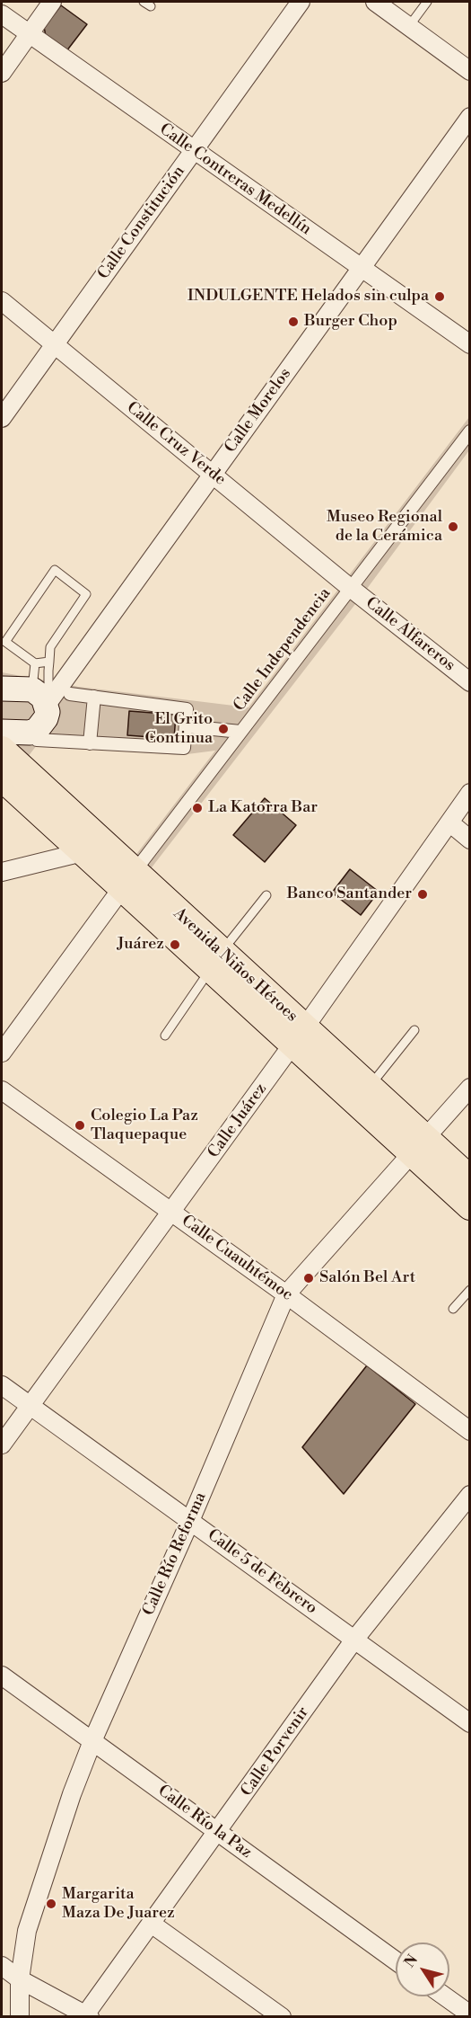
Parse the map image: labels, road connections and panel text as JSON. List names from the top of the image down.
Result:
{
  "streets": {
    "main road": ["Avenida Niños Héroes"],
    "street": [
      "Calle Contreras Medellín",
      "Calle Constitución",
      "Calle Morelos",
      "Calle Cruz Verde",
      "Calle Alfareros",
      "Calle Independencia",
      "Calle Juárez",
      "Calle Cuauhtémoc",
      "Calle Río Reforma",
      "Calle 5 de Febrero",
      "Calle Porvenir",
      "Calle Río la Paz"
    ]
  },
  "crossings": [
    ["Calle Contreras Medellín", "Calle Constitución"],
    ["Calle Contreras Medellín", "Calle Morelos"],
    ["Calle Constitución", "Calle Cruz Verde"],
    ["Calle Morelos", "Calle Cruz Verde"],
    ["Calle Cruz Verde", "Calle Alfareros"],
    ["Calle Cruz Verde", "Calle Independencia"],
    ["Calle Alfareros", "Calle Independencia"],
    ["Calle Independencia", "Avenida Niños Héroes"],
    ["Avenida Niños Héroes", "Calle Juárez"],
    ["Avenida Niños Héroes", "Calle Río Reforma"],
    ["Calle Juárez", "Calle Cuauhtémoc"],
    ["Calle Juárez", "Calle 5 de Febrero"],
    ["Calle Cuauhtémoc", "Calle Río Reforma"],
    ["Calle Río Reforma", "Calle 5 de Febrero"],
    ["Calle Río Reforma", "Calle Río la Paz"],
    ["Calle 5 de Febrero", "Calle Porvenir"],
    ["Calle Porvenir", "Calle Río la Paz"]
  ],
  "places": [
    "INDULGENTE Helados sin culpa",
    "Burger Chop",
    "Museo Regional de la Cerámica",
    "El Grito Continua",
    "La Katorra Bar",
    "Banco Santander",
    "Juárez",
    "Colegio La Paz Tlaquepaque",
    "Salón Bel Art",
    "Margarita Maza De Juarez"
  ],
  "north": "top left"
}
